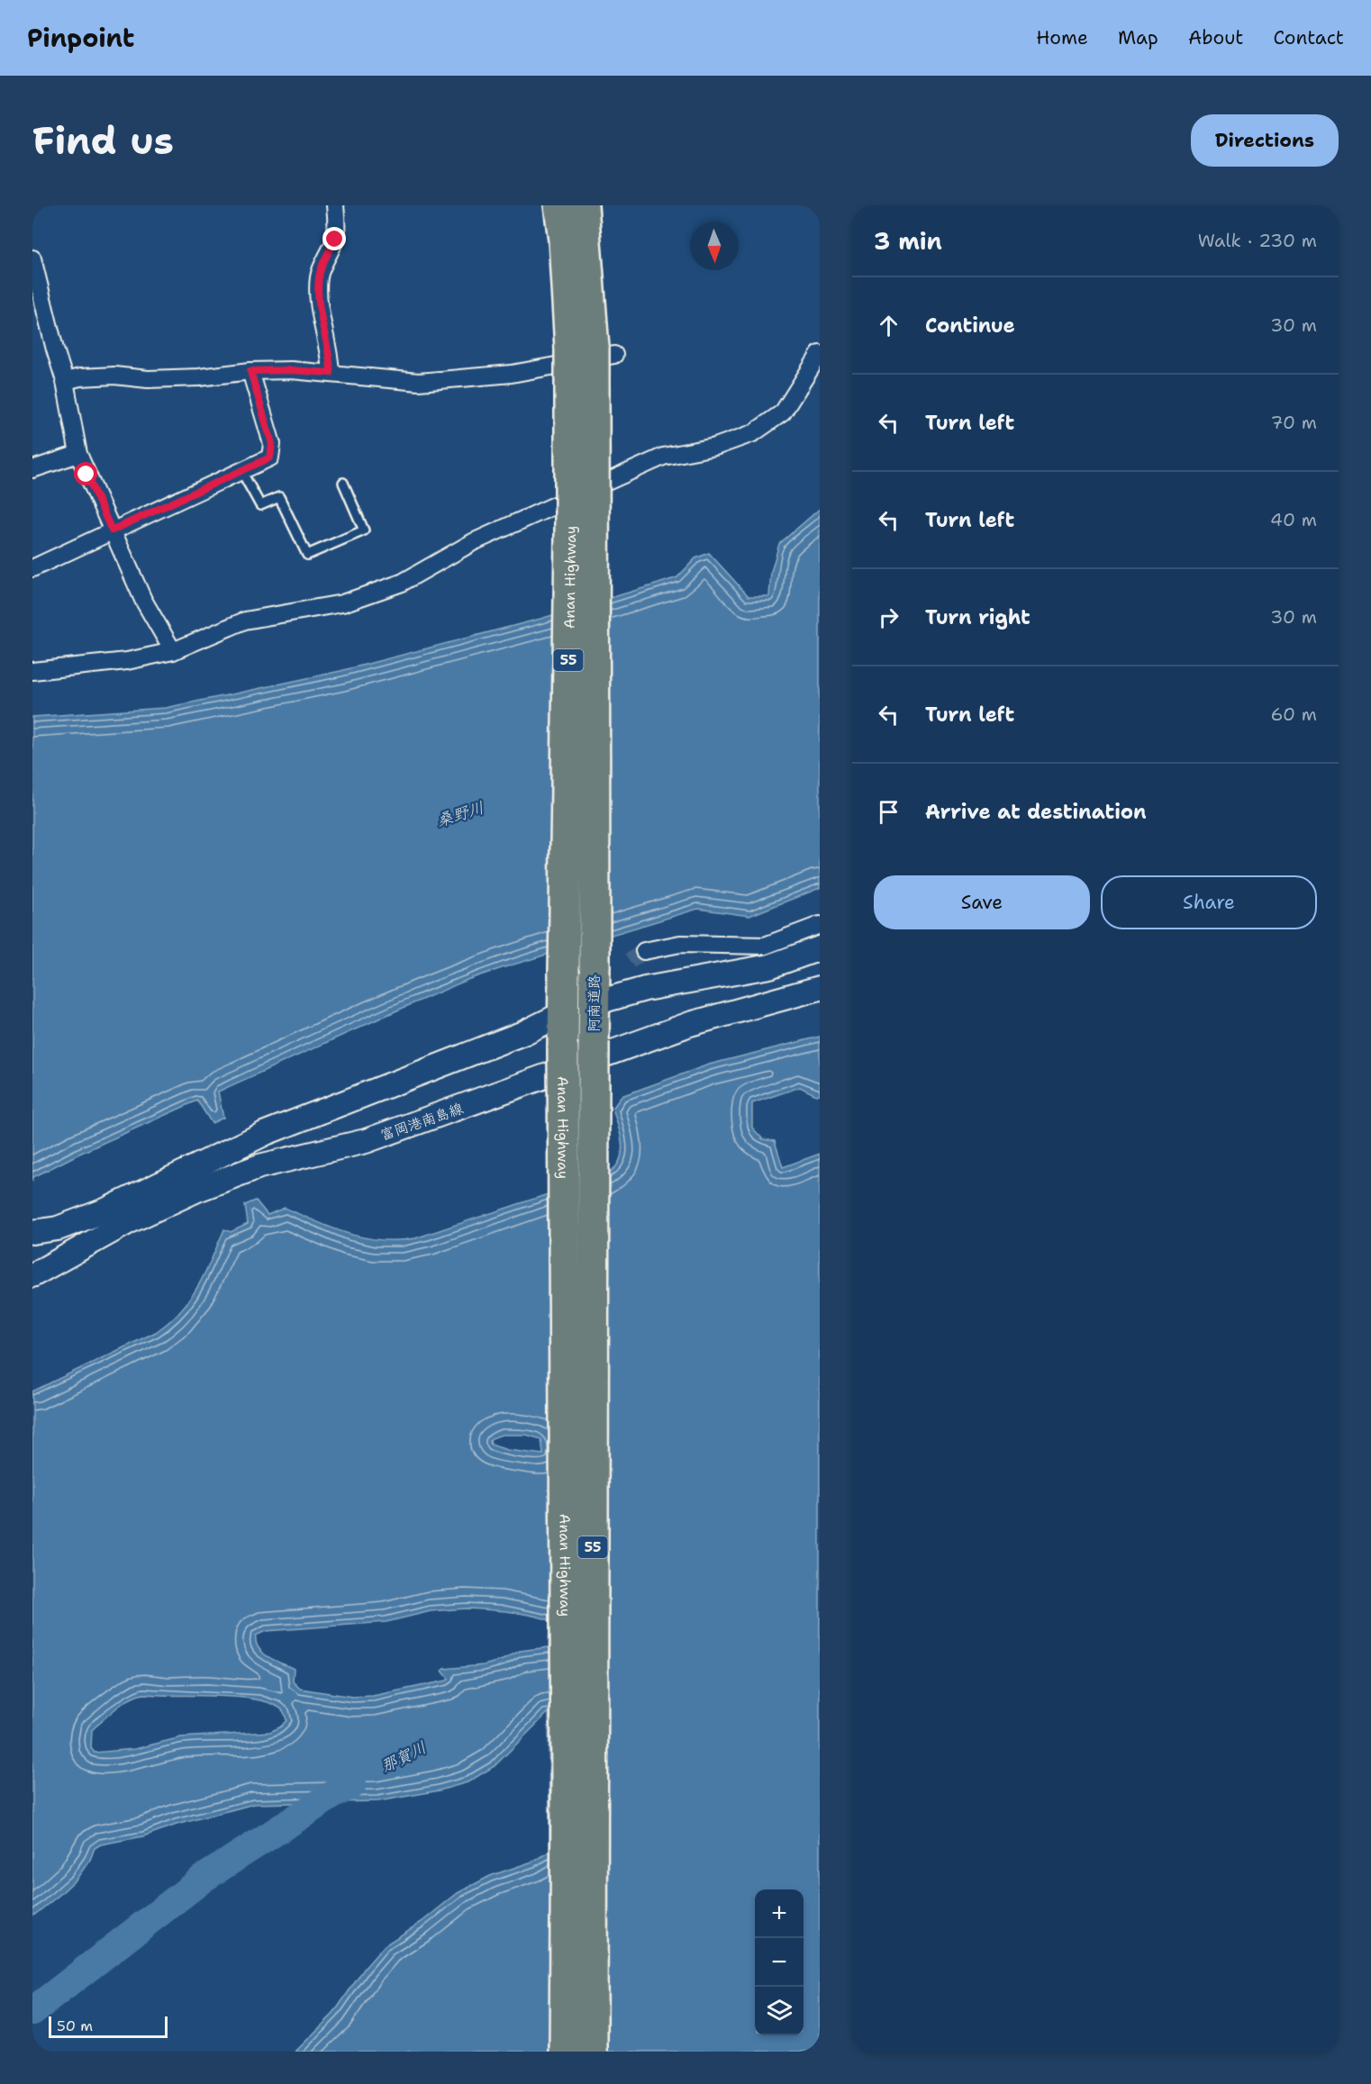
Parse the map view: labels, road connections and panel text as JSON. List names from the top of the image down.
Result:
{
  "streets": {
    "highway": ["Anan Highway", "55", "阿南道路"],
    "main road": ["富岡港南島線"]
  },
  "crossings": [
    ["Anan Highway", "阿南道路"]
  ],
  "water": ["桑野川", "那賀川"],
  "scale_bar": "50 m",
  "north": "bottom",
  "page": {
    "header": "Pinpoint",
    "nav": [
      "Home",
      "Map",
      "About",
      "Contact"
    ],
    "buttons": [
      "Directions",
      ["Save", "Share"]
    ],
    "title": "Find us",
    "heading": ["3 min", "Walk · 230 m"],
    "list": [
      ["Continue", "30 m"],
      ["Turn left", "70 m"],
      ["Turn left", "40 m"],
      ["Turn right", "30 m"],
      ["Turn left", "60 m"],
      "Arrive at destination"
    ],
    "map_buttons": ["+", "−"],
    "scale": "50 m"
  }
}
